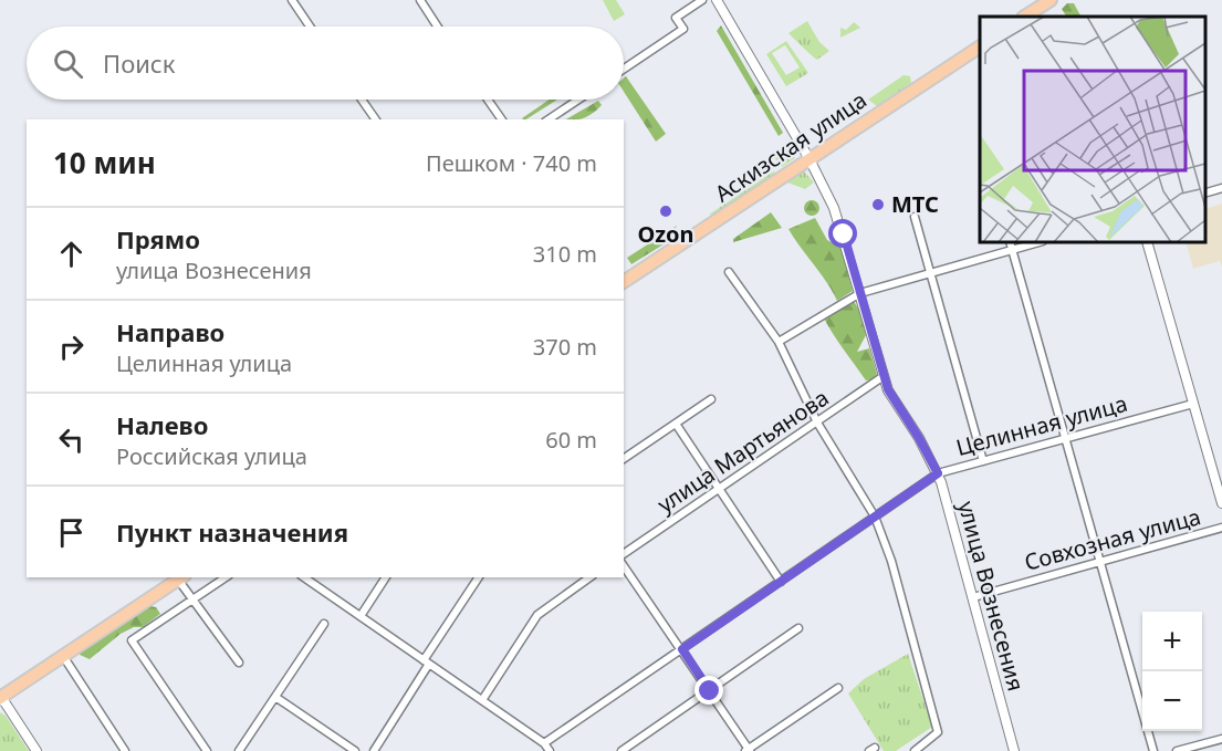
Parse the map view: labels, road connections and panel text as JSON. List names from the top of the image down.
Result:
{
  "streets": {
    "main road": ["Аскизская улица"],
    "street": [
      "Целинная улица",
      "улица Мартьянова",
      "Совхозная улица",
      "улица Вознесения"
    ]
  },
  "crossings": [
    ["Аскизская улица", "улица Вознесения"],
    ["Целинная улица", "улица Вознесения"],
    ["улица Мартьянова", "улица Вознесения"],
    ["Совхозная улица", "улица Вознесения"]
  ],
  "places": ["МТС", "Ozon"],
  "page": {
    "search": "Поиск",
    "heading": ["10 мин", "Пешком · 740 m"],
    "list": [
      ["Прямо", "улица Вознесения", "310 m"],
      ["Направо", "Целинная улица", "370 m"],
      ["Налево", "Российская улица", "60 m"],
      "Пункт назначения"
    ],
    "map_buttons": ["+", "−"]
  }
}
